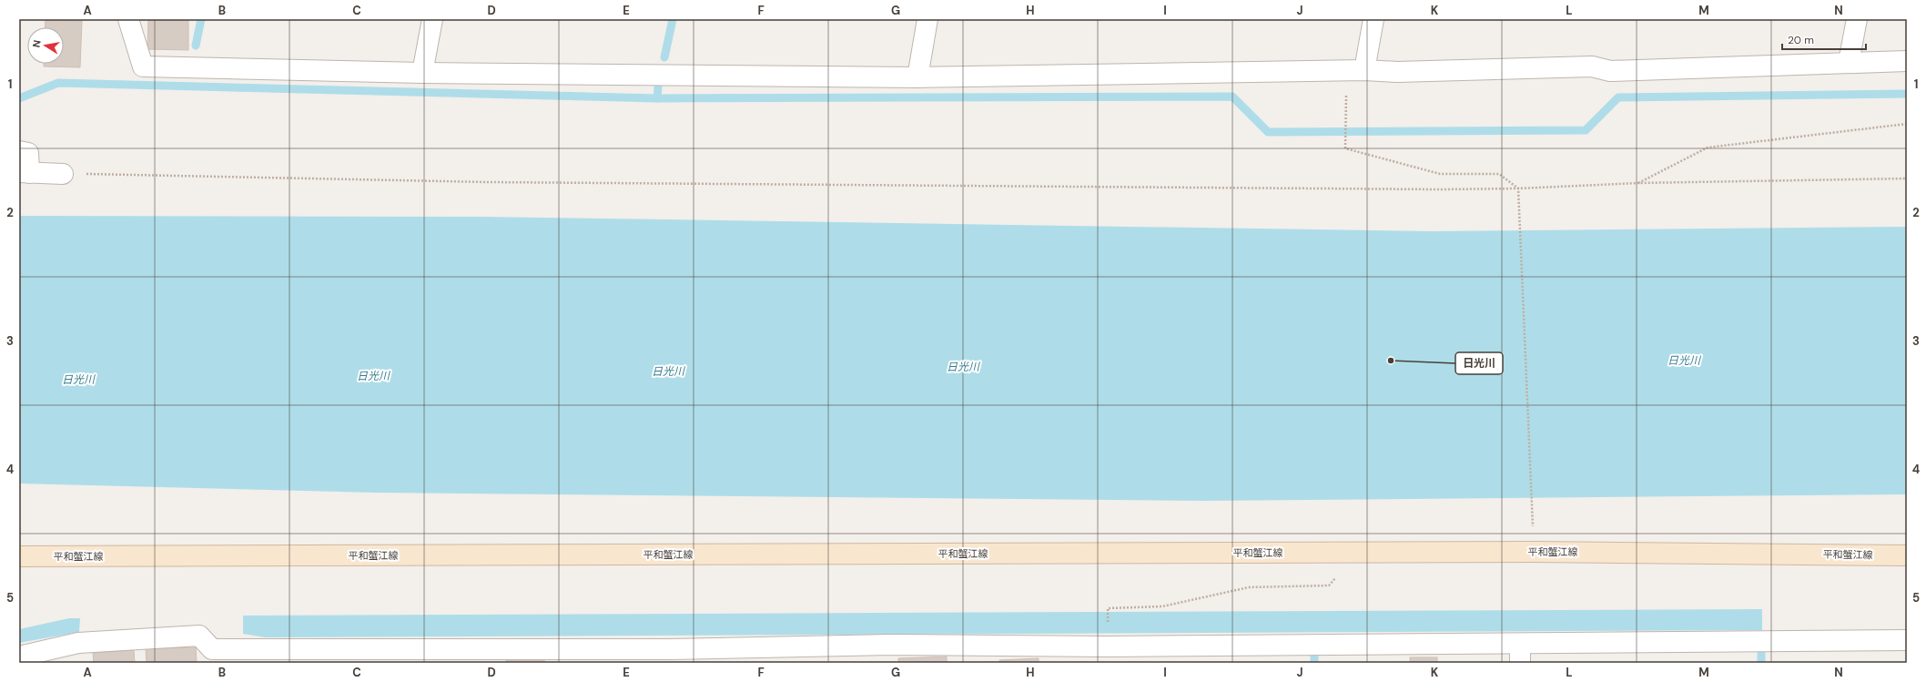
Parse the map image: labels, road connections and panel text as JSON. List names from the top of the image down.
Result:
{
  "streets": {
    "main road": ["平和蟹江線"]
  },
  "water": ["日光川"],
  "places": ["日光川"],
  "scale_bar": "20 m",
  "north": "left",
  "grid": {
    "columns": [
      "A",
      "B",
      "C",
      "D",
      "E",
      "F",
      "G",
      "H",
      "I",
      "J",
      "K",
      "L",
      "M",
      "N"
    ],
    "rows": [
      "1",
      "2",
      "3",
      "4",
      "5"
    ]
  }
}
